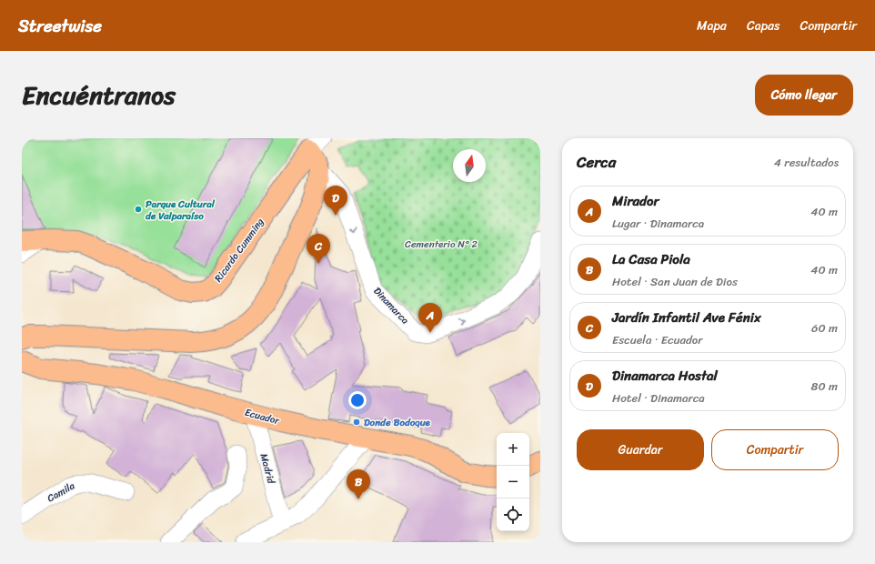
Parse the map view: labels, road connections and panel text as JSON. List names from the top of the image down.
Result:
{
  "streets": {
    "main road": ["Ricardo Cumming", "Ecuador"],
    "street": ["Dinamarca", "Madrid", "Camila"]
  },
  "crossings": [
    ["Ecuador", "Madrid"]
  ],
  "parks": ["Cementerio N° 2"],
  "places": ["Parque Cultural de Valparaíso", "Donde Bodoque"],
  "north": "top",
  "page": {
    "header": "Streetwise",
    "nav": ["Mapa", "Capas", "Compartir"],
    "title": "Encuéntranos",
    "buttons": [
      "Cómo llegar",
      ["Guardar", "Compartir"]
    ],
    "heading": ["Cerca", "4 resultados"],
    "pins": [
      "D",
      "C",
      "A",
      "B"
    ],
    "list": [
      {
        "mark": "A",
        "name": "Mirador",
        "note": "Lugar · Dinamarca",
        "value": "40 m"
      },
      {
        "mark": "B",
        "name": "La Casa Piola",
        "note": "Hotel · San Juan de Dios",
        "value": "40 m"
      },
      {
        "mark": "C",
        "name": "Jardín Infantil Ave Fénix",
        "note": "Escuela · Ecuador",
        "value": "60 m"
      },
      {
        "mark": "D",
        "name": "Dinamarca Hostal",
        "note": "Hotel · Dinamarca",
        "value": "80 m"
      }
    ],
    "map_buttons": ["+", "−"]
  }
}
